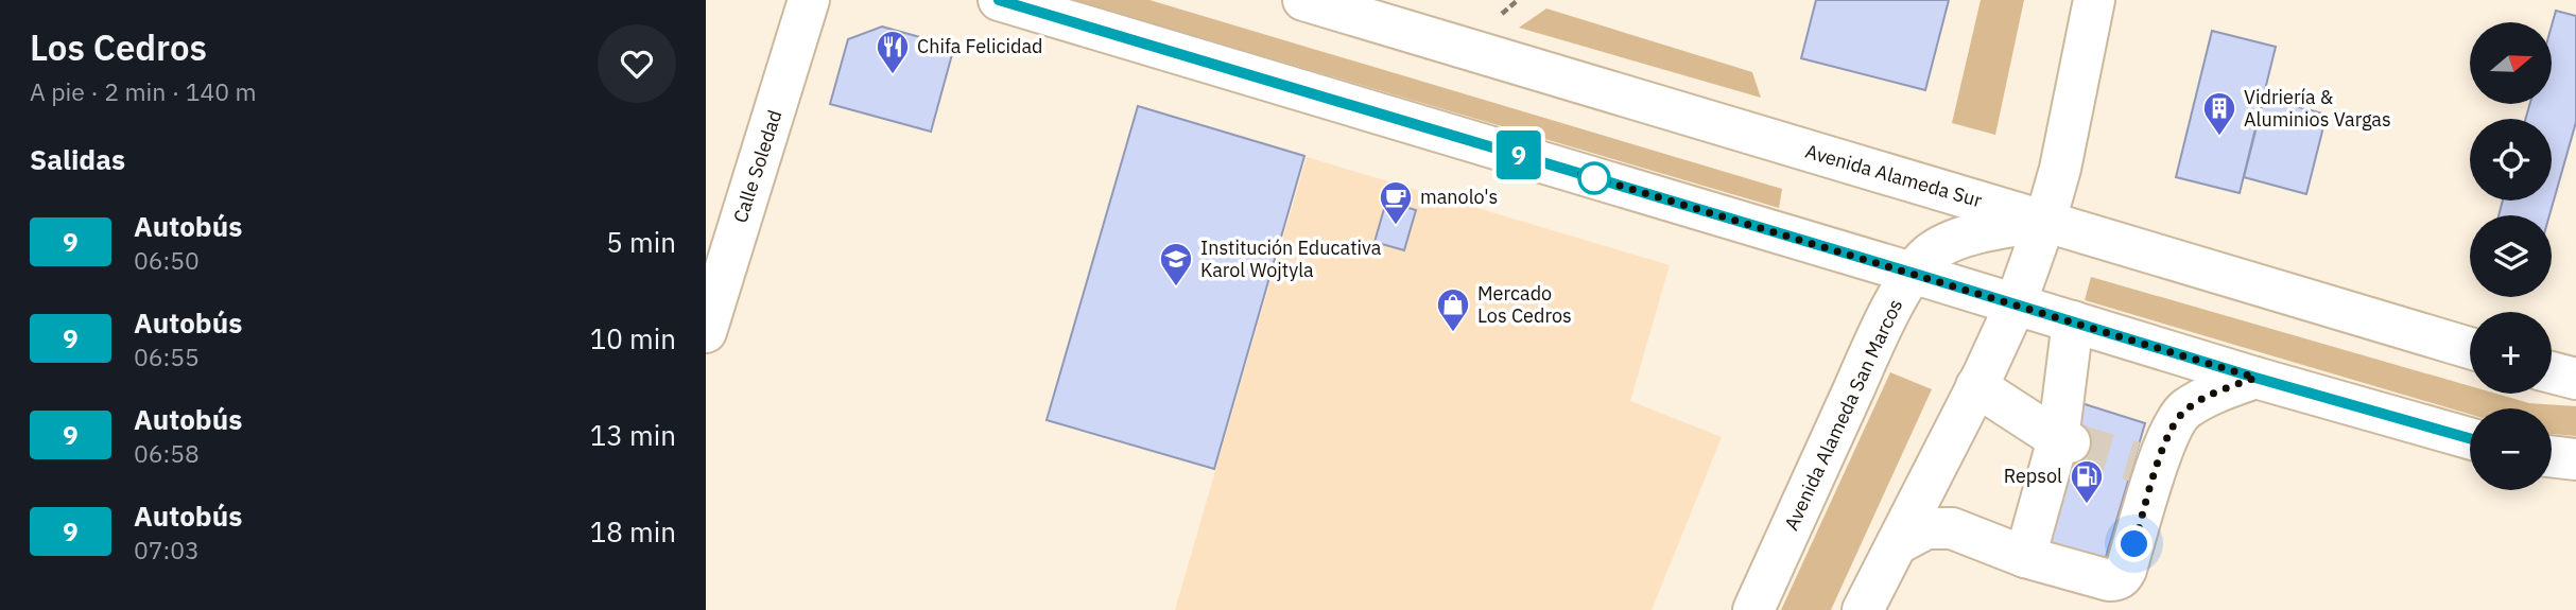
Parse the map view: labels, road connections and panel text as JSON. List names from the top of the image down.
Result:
{
  "streets": {
    "main road": ["Calle Soledad", "Avenida Alameda Sur", "Avenida Alameda San Marcos"]
  },
  "crossings": [
    ["Avenida Alameda Sur", "Avenida Alameda San Marcos"]
  ],
  "places": {
    "restaurant": ["Chifa Felicidad"],
    "building": ["Vidriería & Aluminios Vargas"],
    "cafe": ["manolo's"],
    "school or university": ["Institución Educativa Karol Wojtyla"],
    "shop": ["Mercado Los Cedros"],
    "fuel station": ["Repsol"]
  },
  "lines": ["bus line 9"],
  "north": "right",
  "page": {
    "heading": [
      ["Los Cedros", "A pie · 2 min · 140 m"],
      "Salidas"
    ],
    "on_map": "9",
    "map_buttons": ["+", "−"],
    "list": [
      {
        "mark": "9",
        "name": "Autobús",
        "note": "06:50",
        "value": "5 min"
      },
      {
        "mark": "9",
        "name": "Autobús",
        "note": "06:55",
        "value": "10 min"
      },
      {
        "mark": "9",
        "name": "Autobús",
        "note": "06:58",
        "value": "13 min"
      },
      {
        "mark": "9",
        "name": "Autobús",
        "note": "07:03",
        "value": "18 min"
      }
    ]
  }
}
